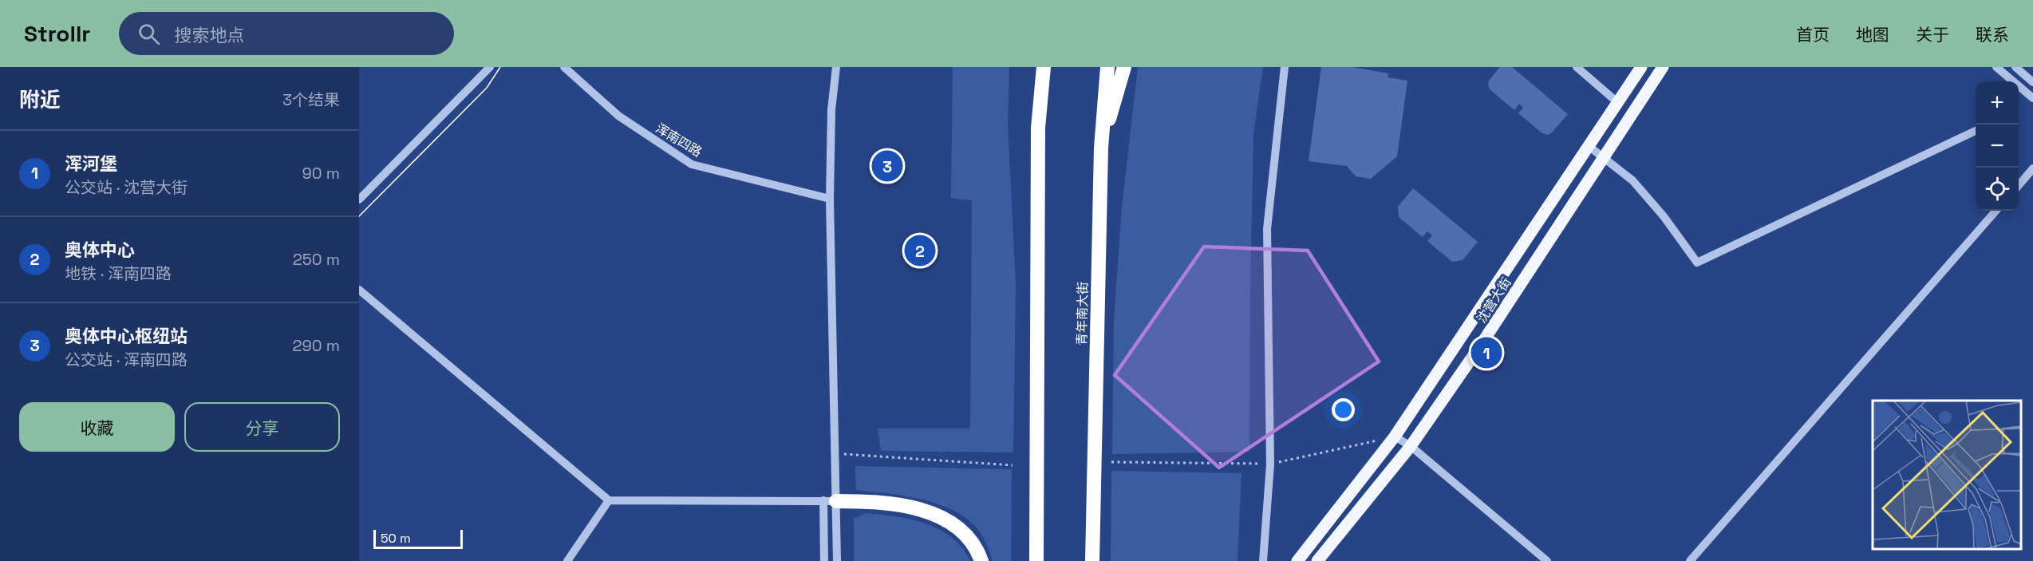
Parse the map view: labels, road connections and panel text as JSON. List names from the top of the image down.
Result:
{
  "streets": {
    "highway": ["青年南大街"],
    "main road": ["沈营大街"],
    "street": ["浑南四路"]
  },
  "scale_bar": "50 m",
  "page": {
    "header": "Strollr",
    "search": "搜索地点",
    "nav": [
      "首页",
      "地图",
      "关于",
      "联系"
    ],
    "heading": ["附近", "3个结果"],
    "map_buttons": ["+", "−"],
    "list": [
      {
        "mark": "1",
        "name": "浑河堡",
        "note": "公交站 · 沈营大街",
        "value": "90 m"
      },
      {
        "mark": "2",
        "name": "奥体中心",
        "note": "地铁 · 浑南四路",
        "value": "250 m"
      },
      {
        "mark": "3",
        "name": "奥体中心枢纽站",
        "note": "公交站 · 浑南四路",
        "value": "290 m"
      }
    ],
    "pins": ["3", "2", "1"],
    "buttons": ["收藏", "分享"],
    "scale": "50 m"
  }
}
